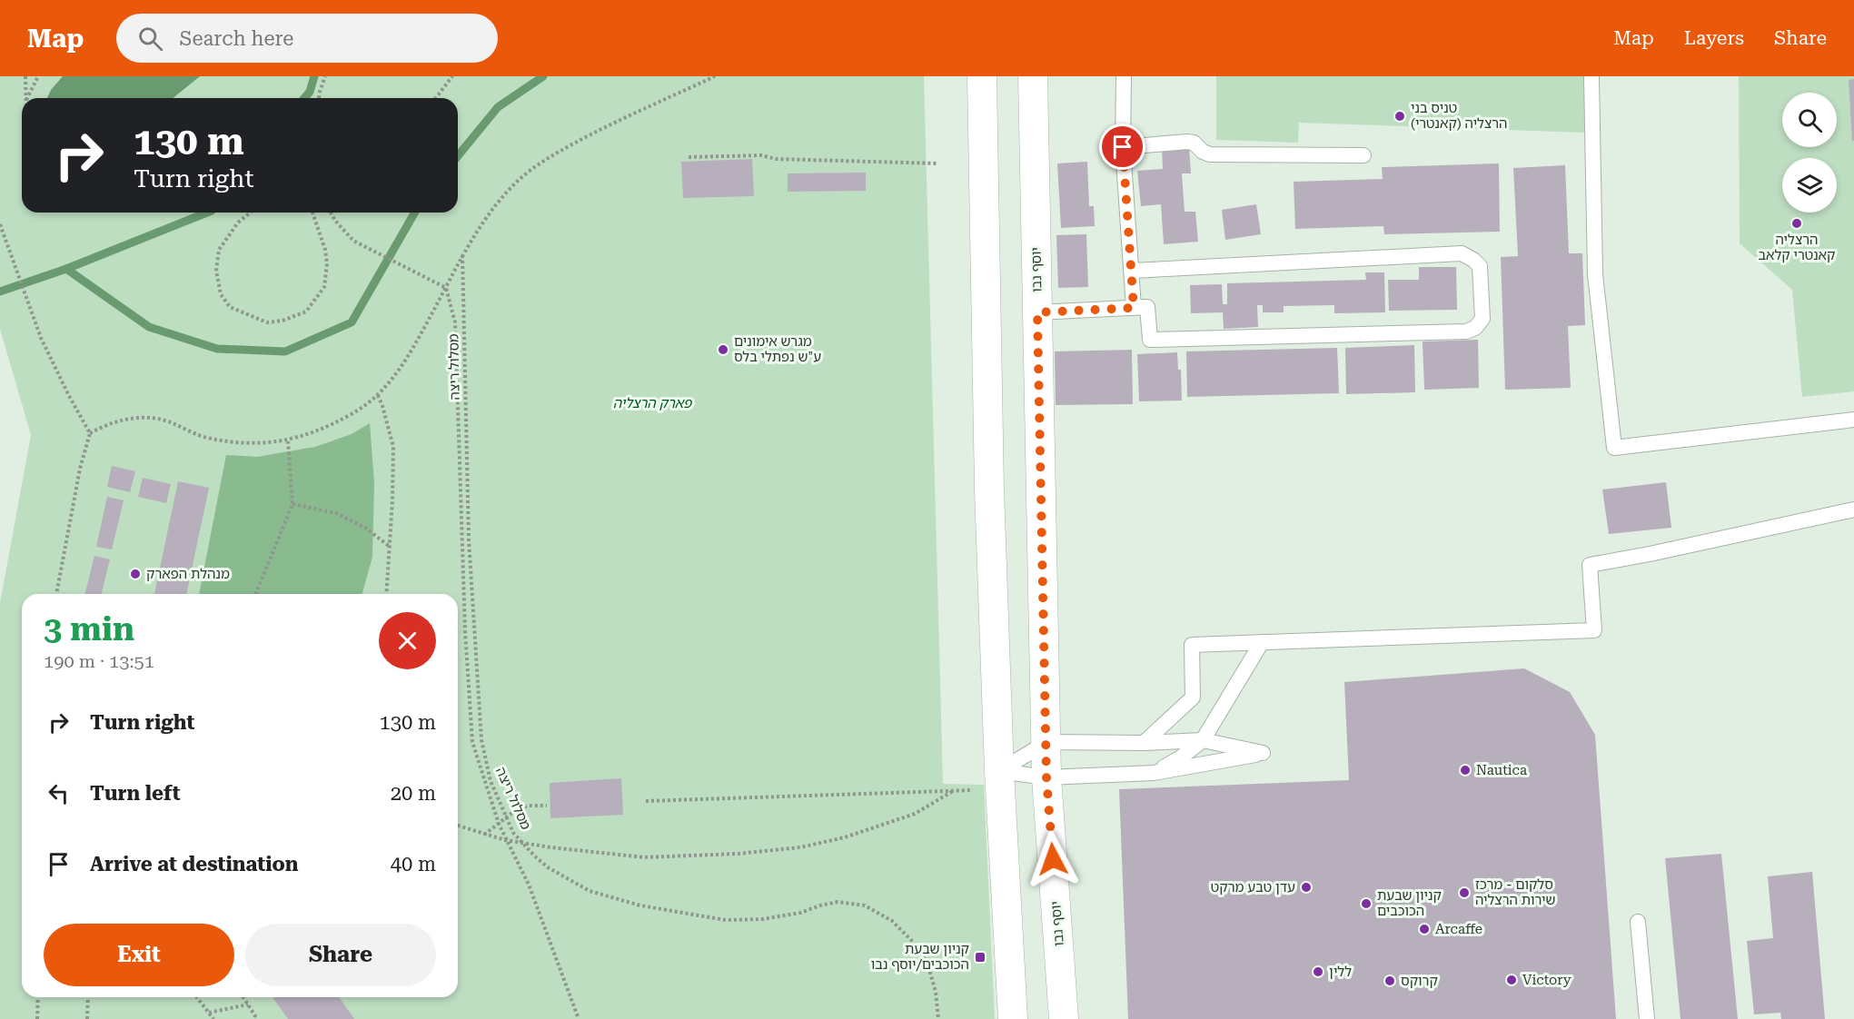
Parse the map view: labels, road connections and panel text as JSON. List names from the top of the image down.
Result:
{
  "streets": {
    "street": ["יוסף נבו"],
    "path": ["מסלול ריצה"]
  },
  "parks": ["פארק הרצליה"],
  "places": {
    "other": [
      "טניס בני הרצליה (קאנטרי)",
      "הרצליה קאנטרי קלאב",
      "מגרש אימונים ע\"ש נפתלי בלס",
      "מנהלת הפארק",
      "Nautica",
      "עדן טבע מרקט",
      "סלקום - מרכז שירות הרצליה",
      "קניון שבעת הכוכבים",
      "Arcaffe",
      "ללין",
      "Victory",
      "קרוקס"
    ],
    "transit": ["קניון שבעת הכוכבים/יוסף נבו"]
  },
  "page": {
    "header": "Map",
    "search": "Search here",
    "nav": ["Map", "Layers", "Share"],
    "turn": ["130 m", "Turn right"],
    "heading": ["3 min", "190 m · 13:51"],
    "list": [
      {
        "name": "Turn right",
        "value": "130 m"
      },
      {
        "name": "Turn left",
        "value": "20 m"
      },
      {
        "name": "Arrive at destination",
        "value": "40 m"
      }
    ],
    "buttons": ["Exit", "Share"]
  }
}
